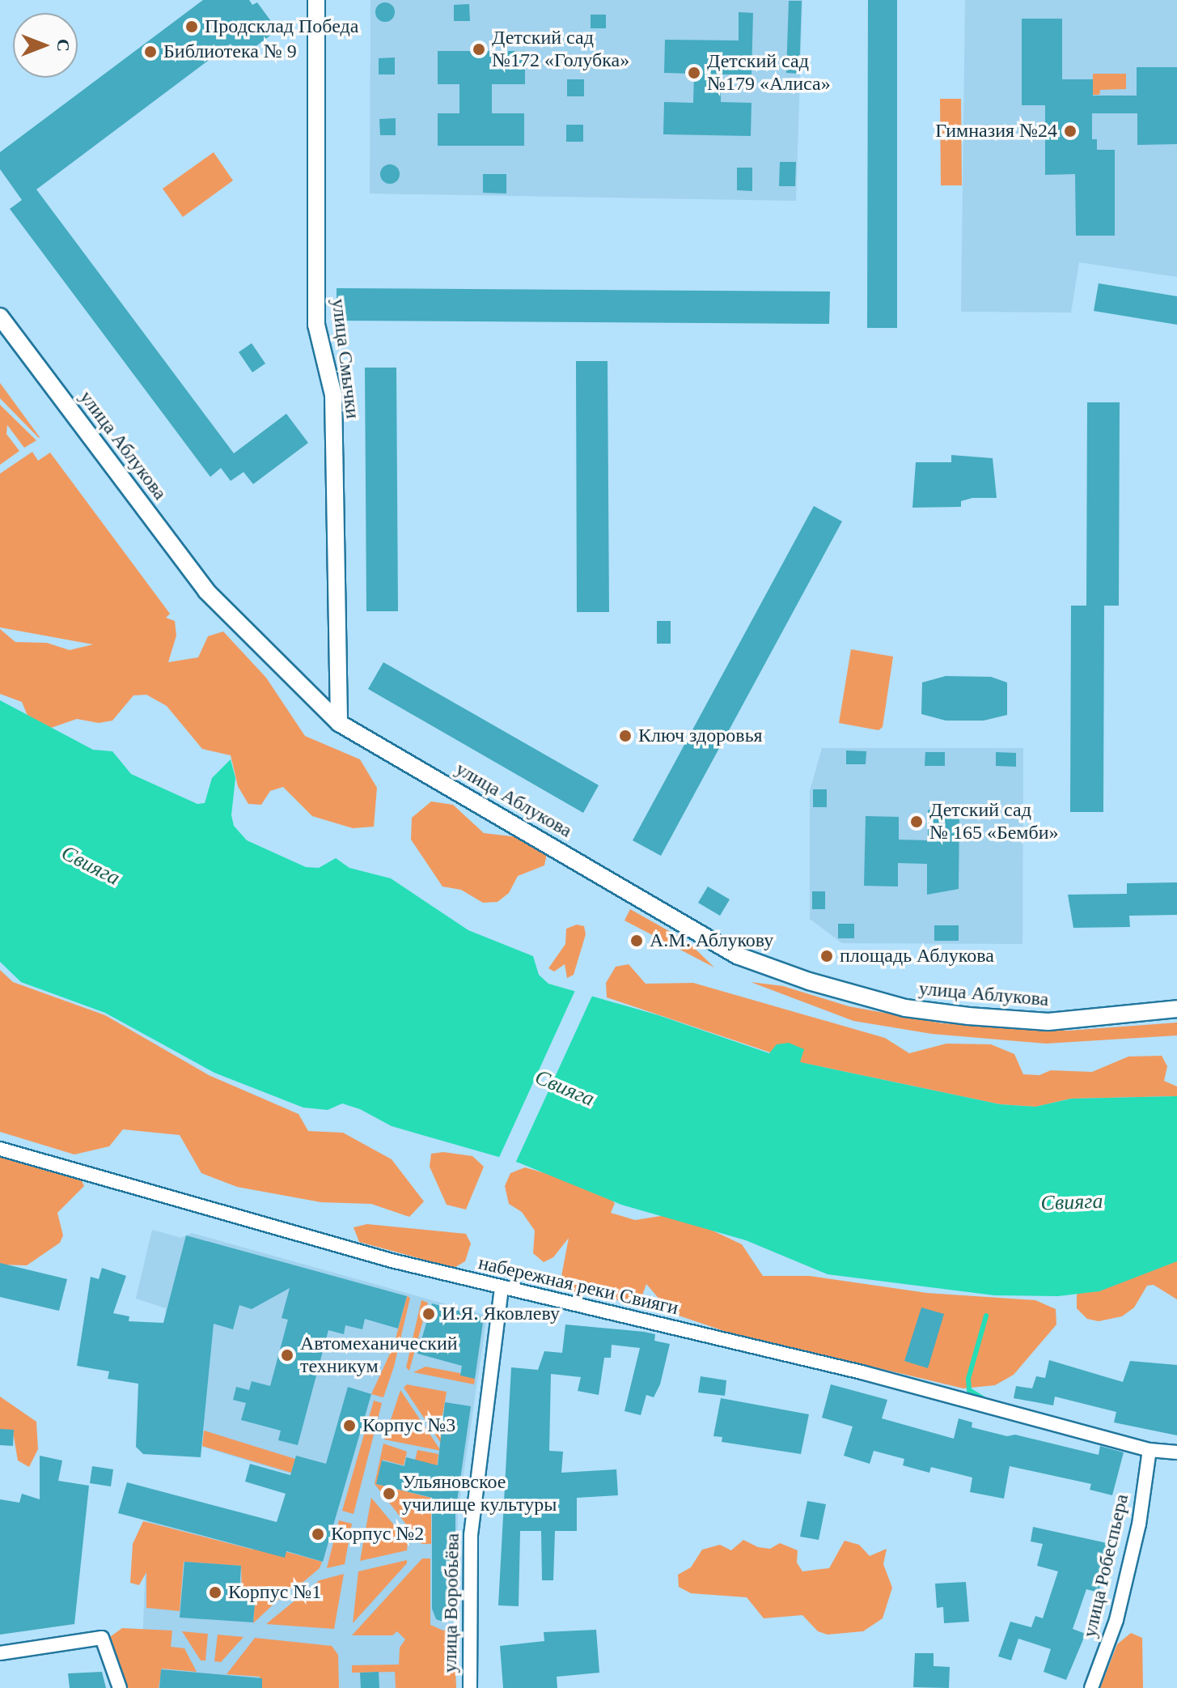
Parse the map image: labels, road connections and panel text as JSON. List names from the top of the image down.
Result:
{
  "streets": {
    "street": [
      "улица Смычки",
      "улица Аблукова",
      "набережная реки Свияги",
      "улица Робеспьера",
      "улица Воробьёва"
    ]
  },
  "crossings": [
    ["улица Смычки", "улица Аблукова"],
    ["набережная реки Свияги", "улица Робеспьера"],
    ["набережная реки Свияги", "улица Воробьёва"]
  ],
  "water": ["Свияга"],
  "places": [
    "Продсклад Победа",
    "Детский сад №172 «Голубка»",
    "Библиотека № 9",
    "Детский сад №179 «Алиса»",
    "Гимназия №24",
    "Ключ здоровья",
    "Детский сад № 165 «Бемби»",
    "А.М. Аблукову",
    "площадь Аблукова",
    "И.Я. Яковлеву",
    "Автомеханический техникум",
    "Корпус №3",
    "Ульяновское училище культуры",
    "Корпус №2",
    "Корпус №1"
  ],
  "north": "right"
}
